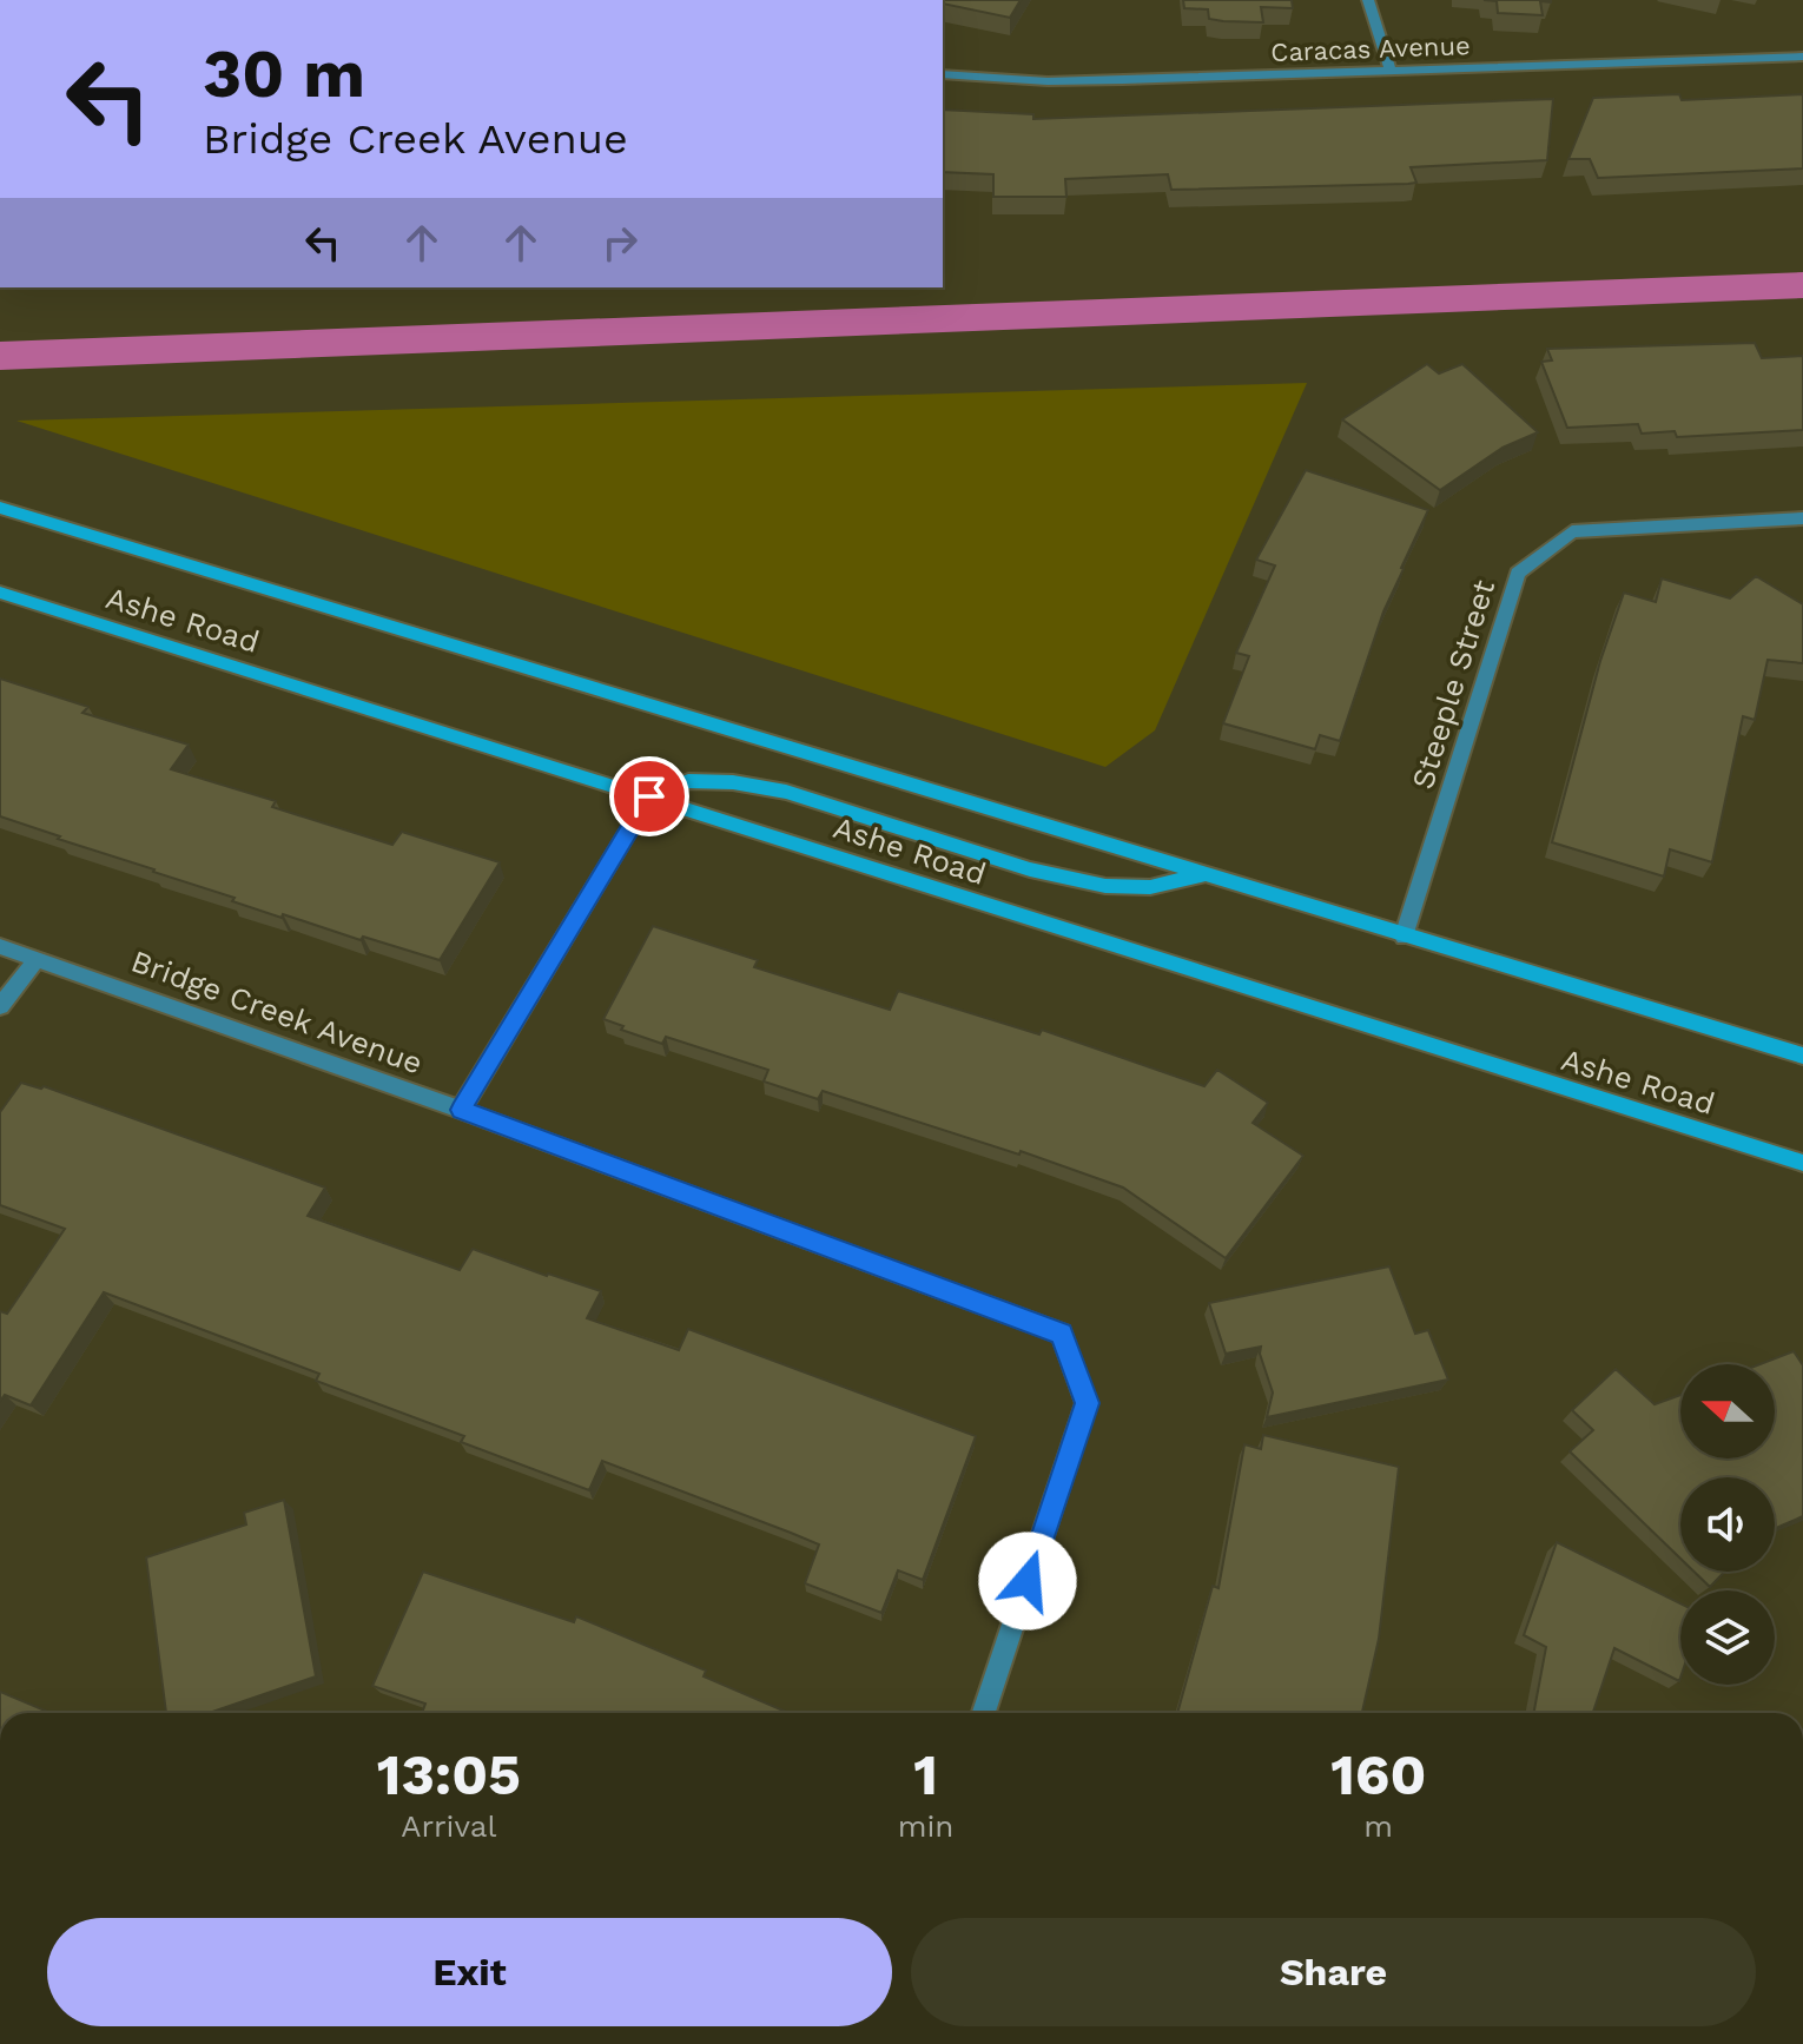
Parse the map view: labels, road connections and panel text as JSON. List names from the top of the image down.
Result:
{
  "streets": {
    "street": [
      "Caracas Avenue",
      "Ashe Road",
      "Steeple Street",
      "Bridge Creek Avenue"
    ]
  },
  "crossings": [
    ["Ashe Road", "Steeple Street"]
  ],
  "north": "left",
  "page": {
    "turn": ["30 m", "Bridge Creek Avenue"],
    "eta": [
      "13:05",
      "Arrival",
      "1",
      "min",
      "160",
      "m"
    ],
    "buttons": ["Exit", "Share"]
  }
}
